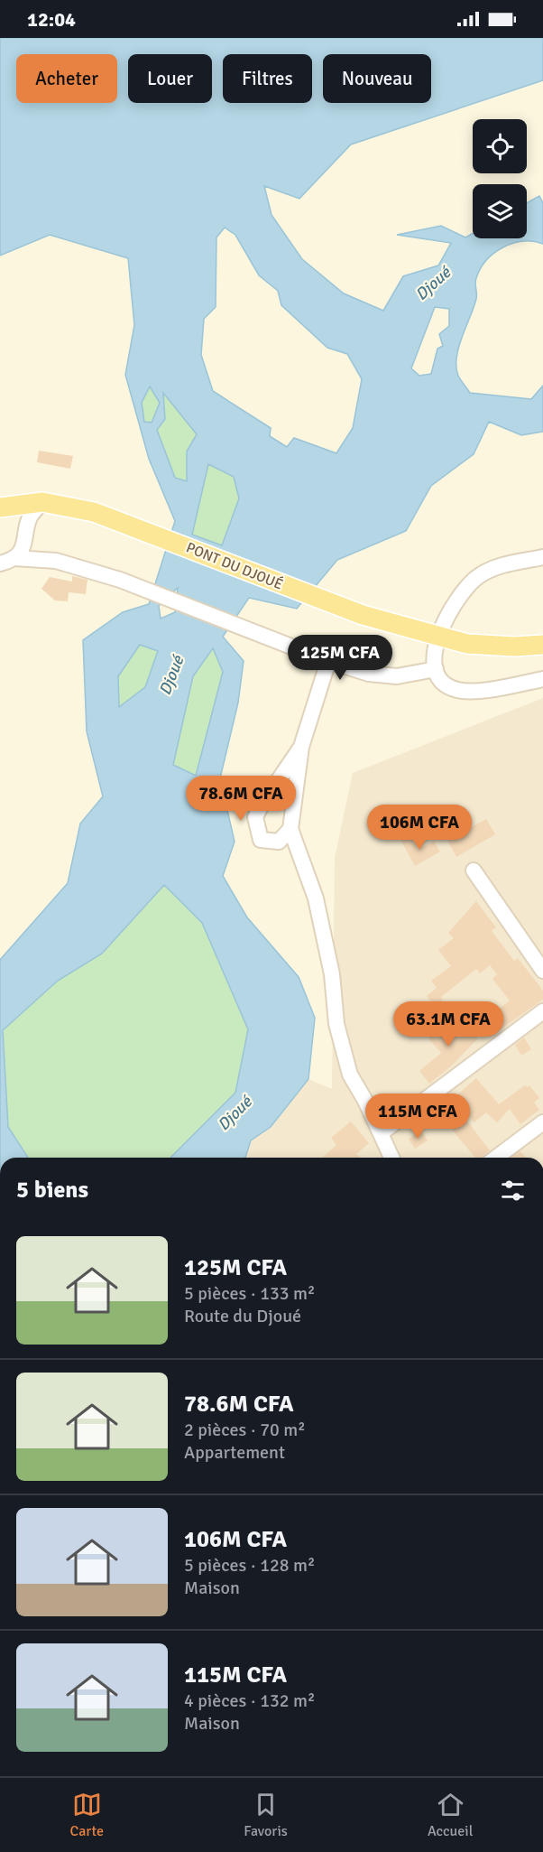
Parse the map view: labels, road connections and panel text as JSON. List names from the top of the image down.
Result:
{
  "streets": {
    "main road": ["PONT DU DJOUÉ"]
  },
  "water": ["Djoué"],
  "page": {
    "status": "12:04",
    "chip": [
      "Acheter",
      "Louer",
      "Filtres",
      "Nouveau"
    ],
    "price": [
      "125M CFA",
      "78.6M CFA",
      "106M CFA",
      "63.1M CFA",
      "115M CFA"
    ],
    "heading": "5 biens",
    "list": [
      {
        "name": "125M CFA",
        "note": "5 pièces · 133 m² · Route du Djoué"
      },
      {
        "name": "78.6M CFA",
        "note": "2 pièces · 70 m² · Appartement"
      },
      {
        "name": "106M CFA",
        "note": "5 pièces · 128 m² · Maison"
      },
      {
        "name": "115M CFA",
        "note": "4 pièces · 132 m² · Maison"
      }
    ],
    "tabs": ["Carte", "Favoris", "Accueil"]
  }
}
